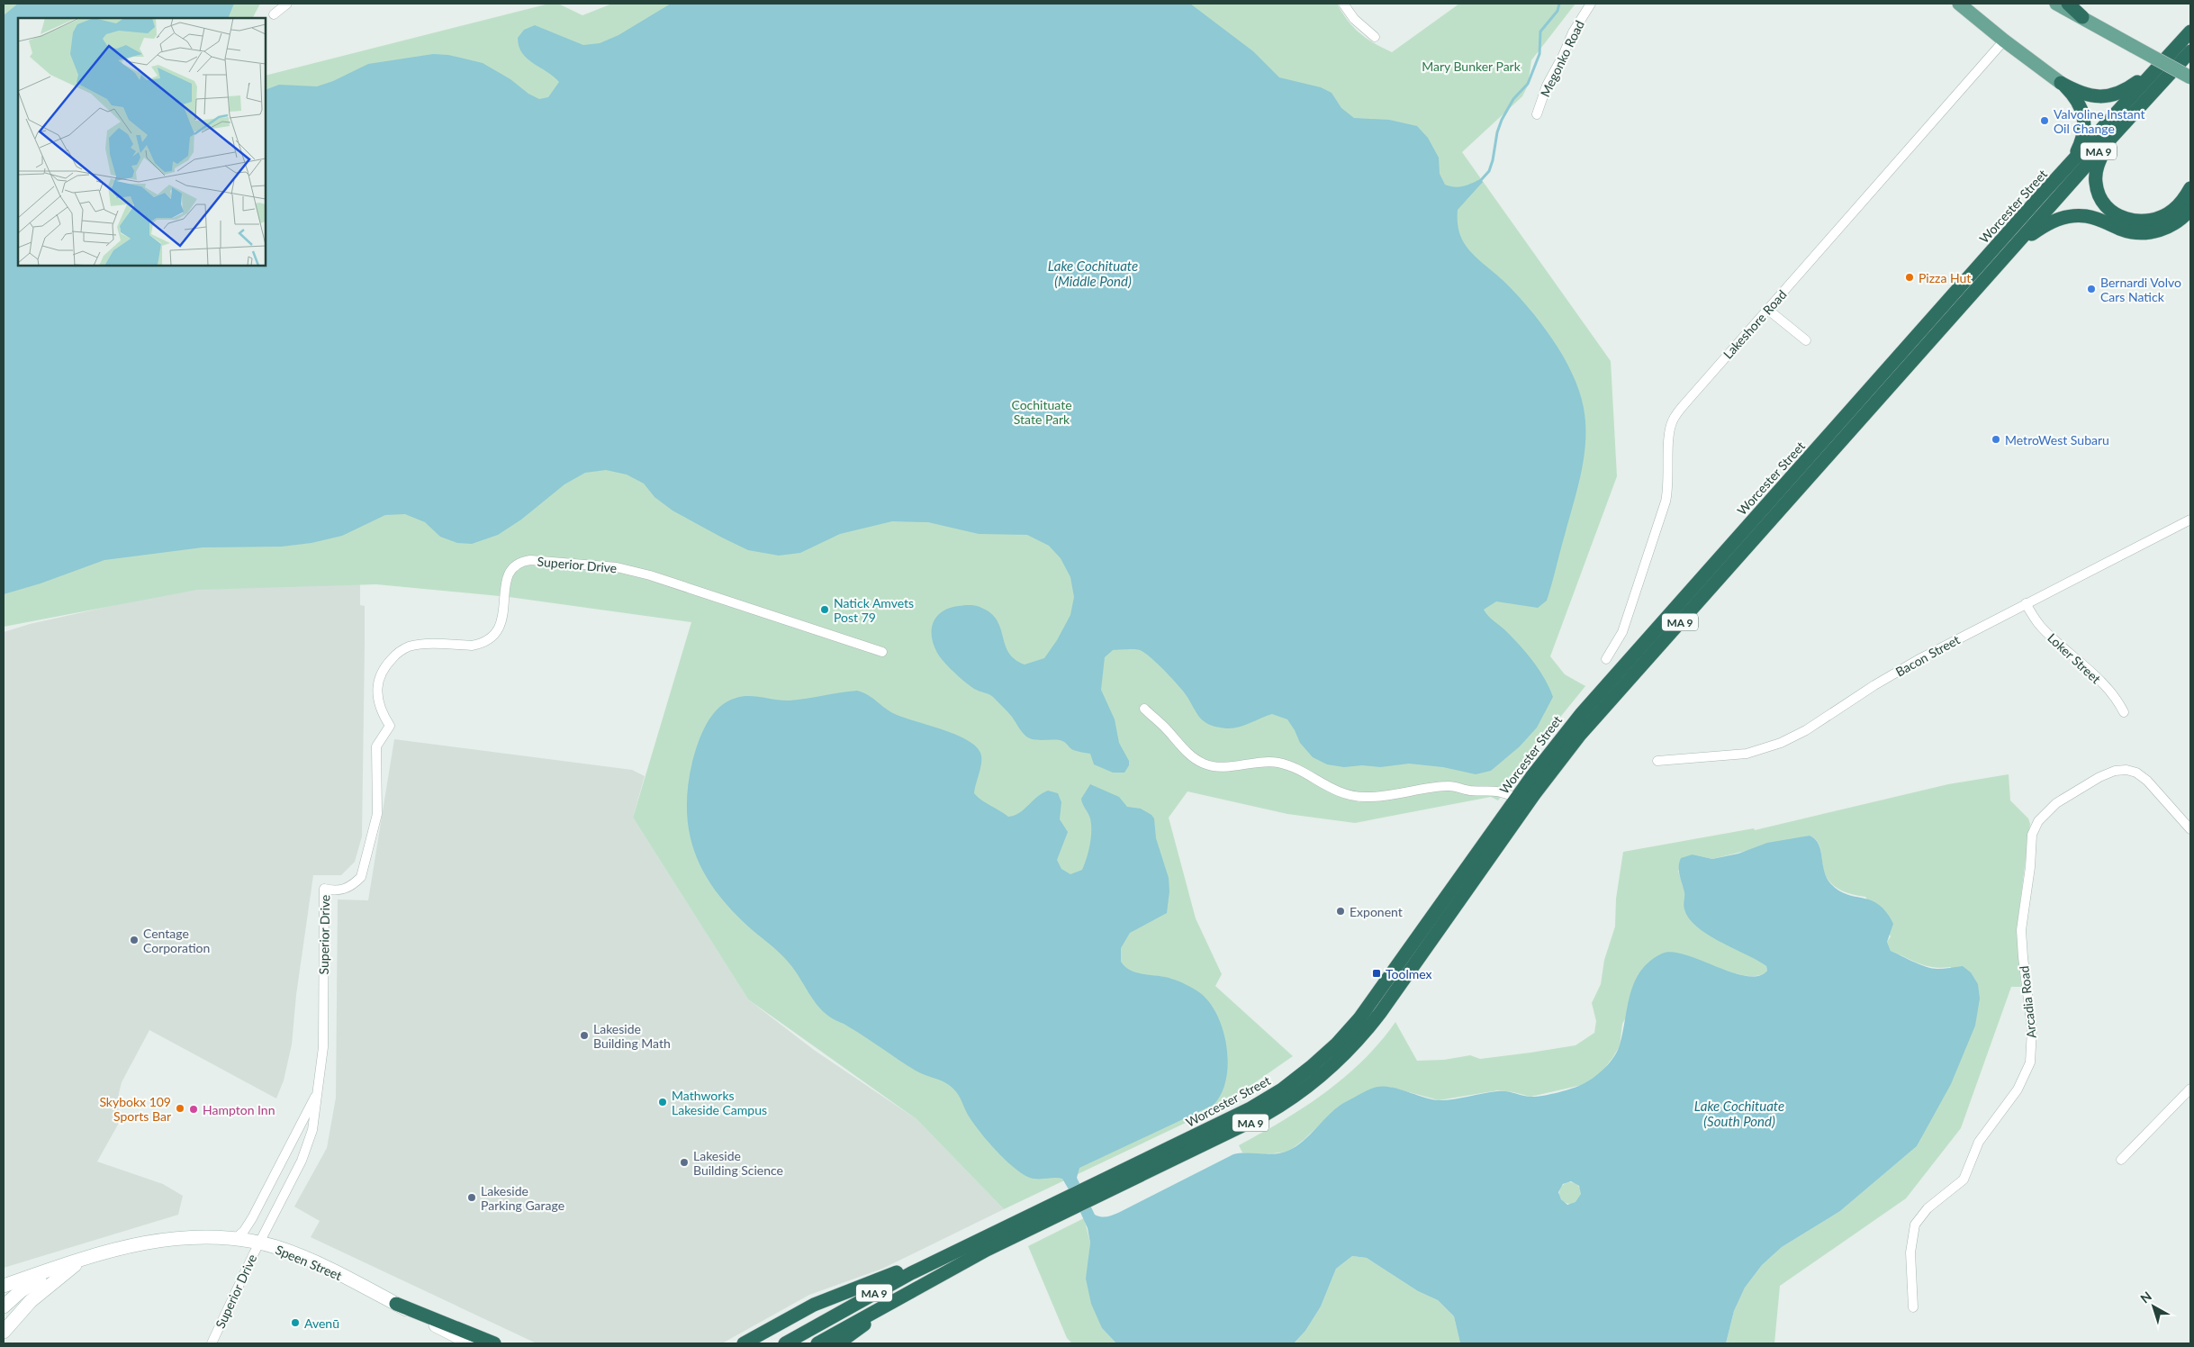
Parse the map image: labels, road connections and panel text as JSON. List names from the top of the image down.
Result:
{
  "streets": {
    "highway": ["MA 9", "Worcester Street"],
    "main road": ["Speen Street"],
    "street": [
      "Megonko Road",
      "Lakeshore Road",
      "Superior Drive",
      "Bacon Street",
      "Loker Street",
      "Arcadia Road"
    ]
  },
  "crossings": [
    ["Superior Drive", "Speen Street"],
    ["Bacon Street", "Loker Street"]
  ],
  "water": ["Lake Cochituate (Middle Pond)", "Lake Cochituate (South Pond)"],
  "parks": ["Mary Bunker Park", "Cochituate State Park"],
  "places": {
    "other": [
      "Valvoline Instant Oil Change",
      "Pizza Hut",
      "Bernardi Volvo Cars Natick",
      "MetroWest Subaru",
      "Natick Amvets Post 79",
      "Exponent",
      "Centage Corporation",
      "Lakeside Building Math",
      "Mathworks Lakeside Campus",
      "Skybokx 109 Sports Bar",
      "Hampton Inn",
      "Lakeside Building Science",
      "Lakeside Parking Garage",
      "Avenū"
    ],
    "transit": ["Toolmex"]
  },
  "north": "top left"
}
